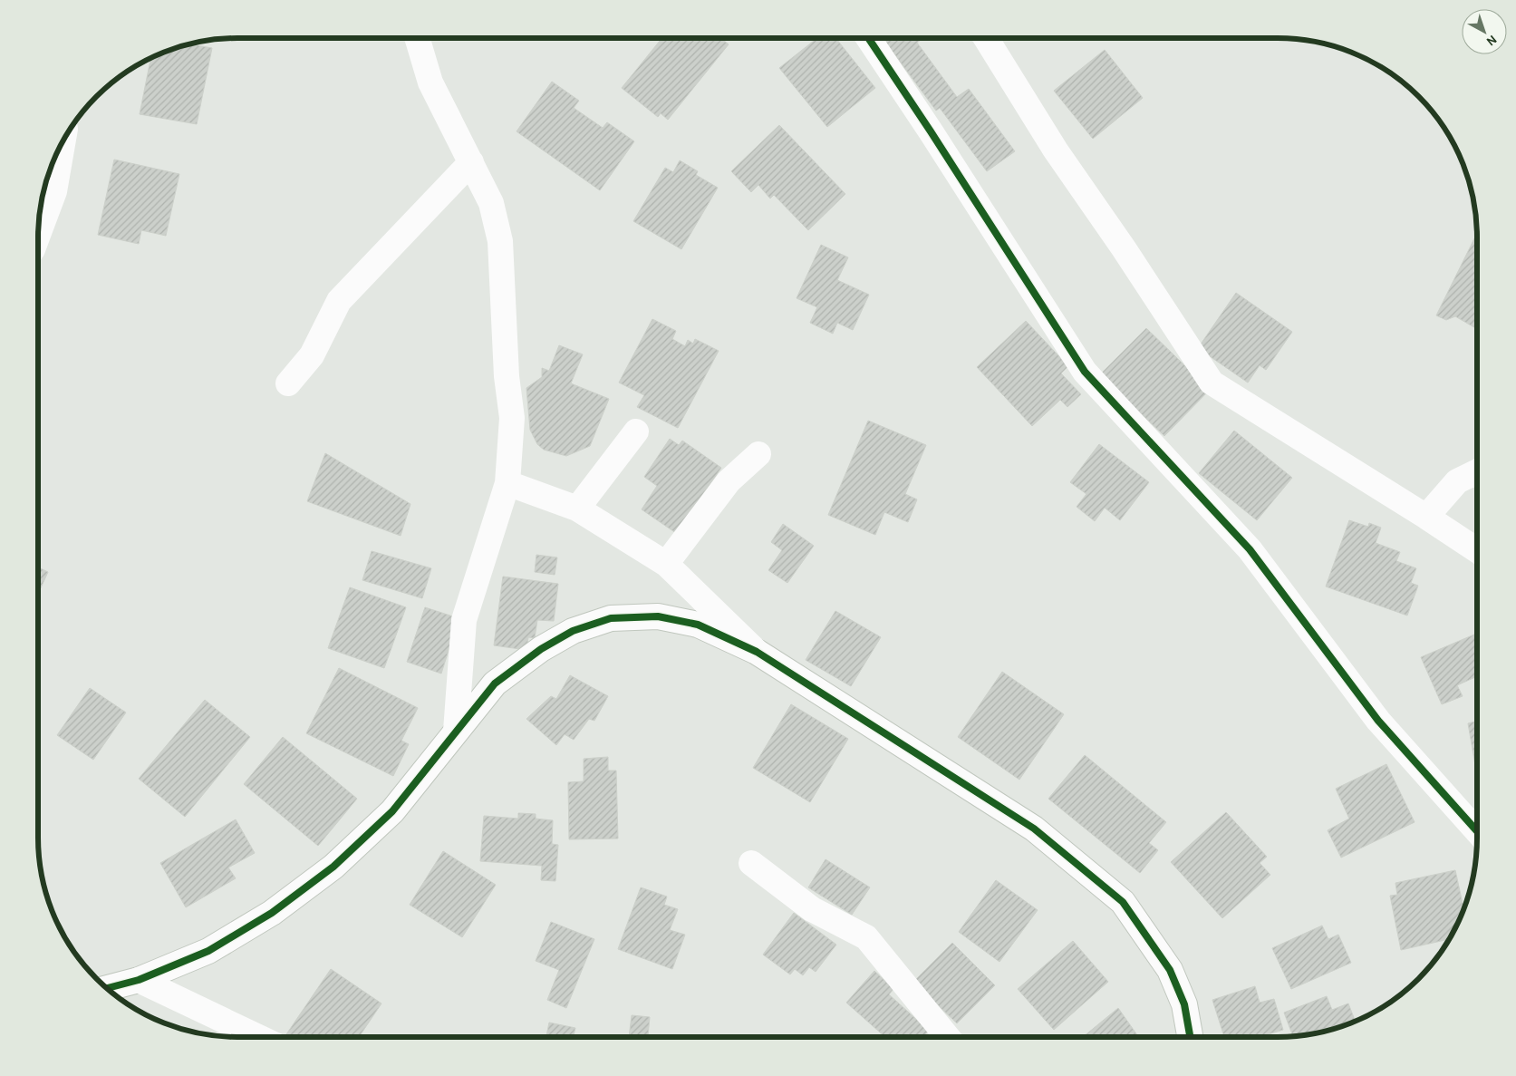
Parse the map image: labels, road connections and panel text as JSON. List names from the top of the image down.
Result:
{
  "north": "bottom right"
}
